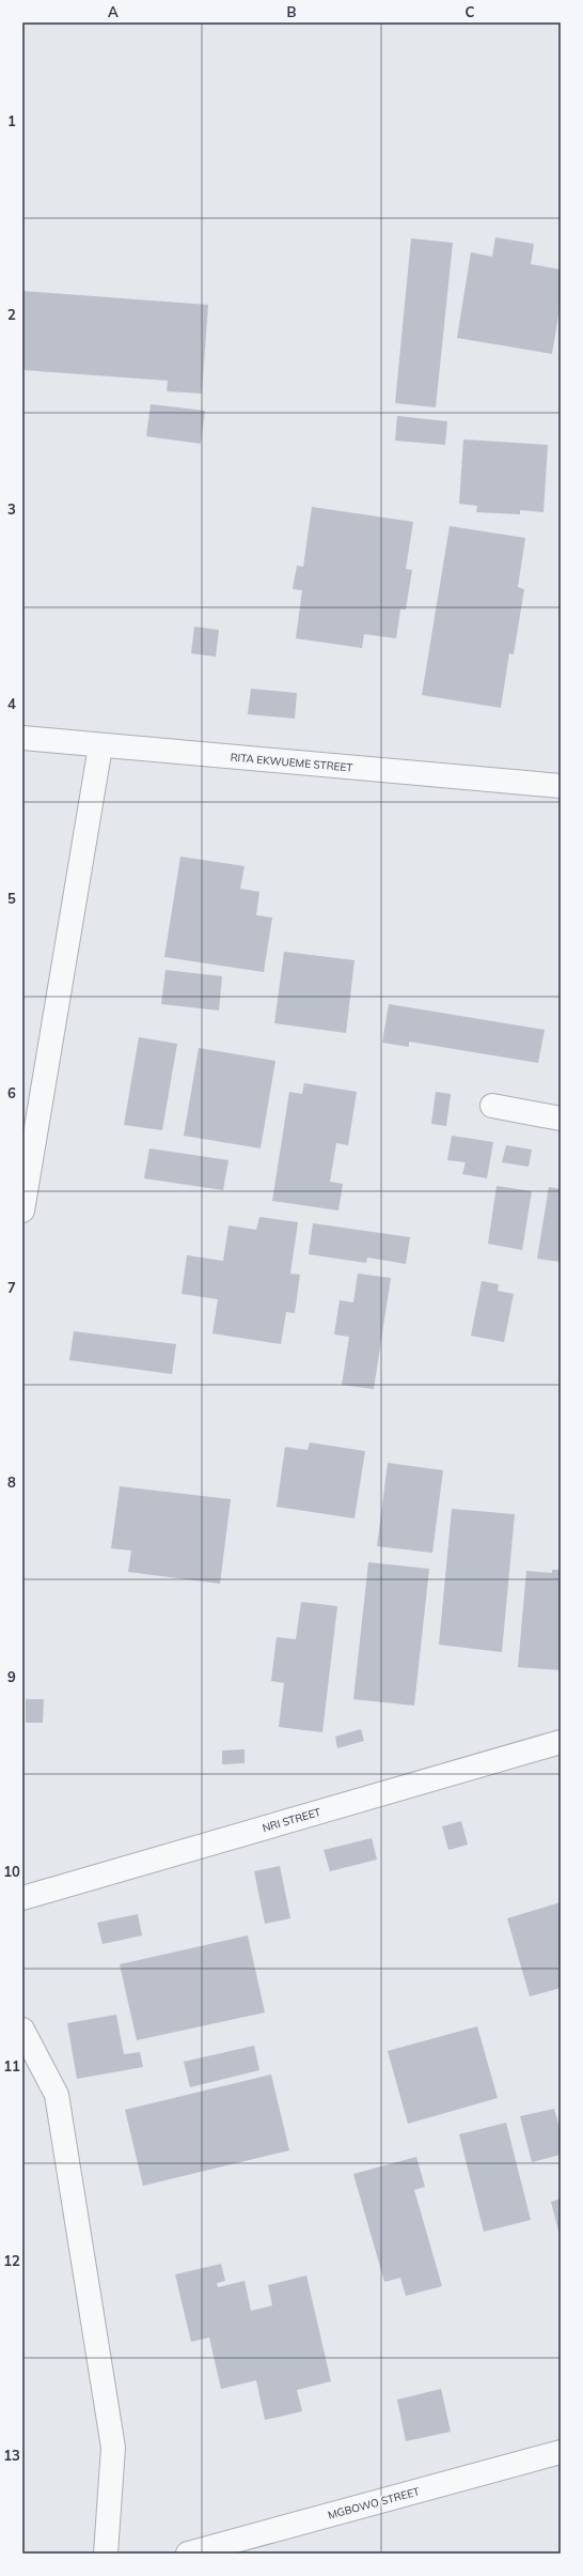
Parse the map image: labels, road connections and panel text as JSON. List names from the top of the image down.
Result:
{
  "streets": {
    "street": ["RITA EKWUEME STREET", "NRI STREET", "MGBOWO STREET"]
  },
  "grid": {
    "columns": ["A", "B", "C"],
    "rows": [
      "1",
      "2",
      "3",
      "4",
      "5",
      "6",
      "7",
      "8",
      "9",
      "10",
      "11",
      "12",
      "13"
    ]
  }
}
